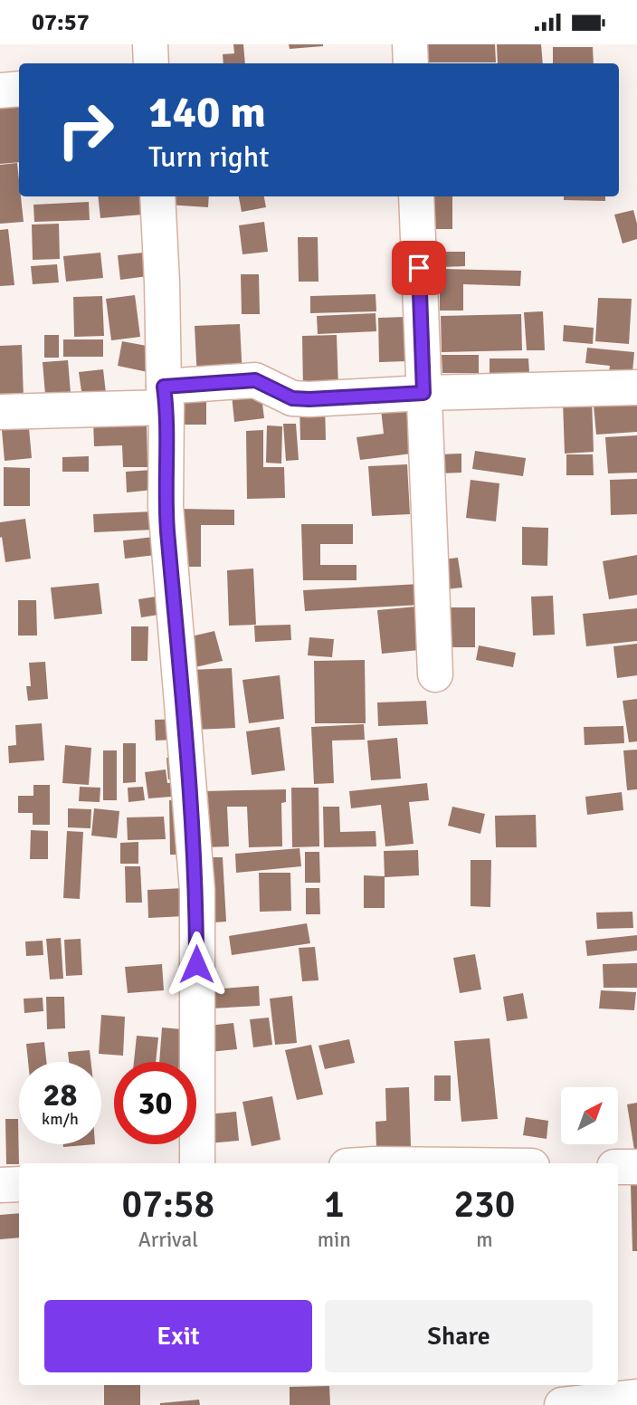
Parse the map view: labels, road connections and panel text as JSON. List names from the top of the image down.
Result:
{
  "north": "top right",
  "page": {
    "status": "07:57",
    "turn": ["140 m", "Turn right"],
    "speed": "28 km/h",
    "limit": "30",
    "eta": [
      "07:58",
      "Arrival",
      "1",
      "min",
      "230",
      "m"
    ],
    "buttons": ["Exit", "Share"]
  }
}
